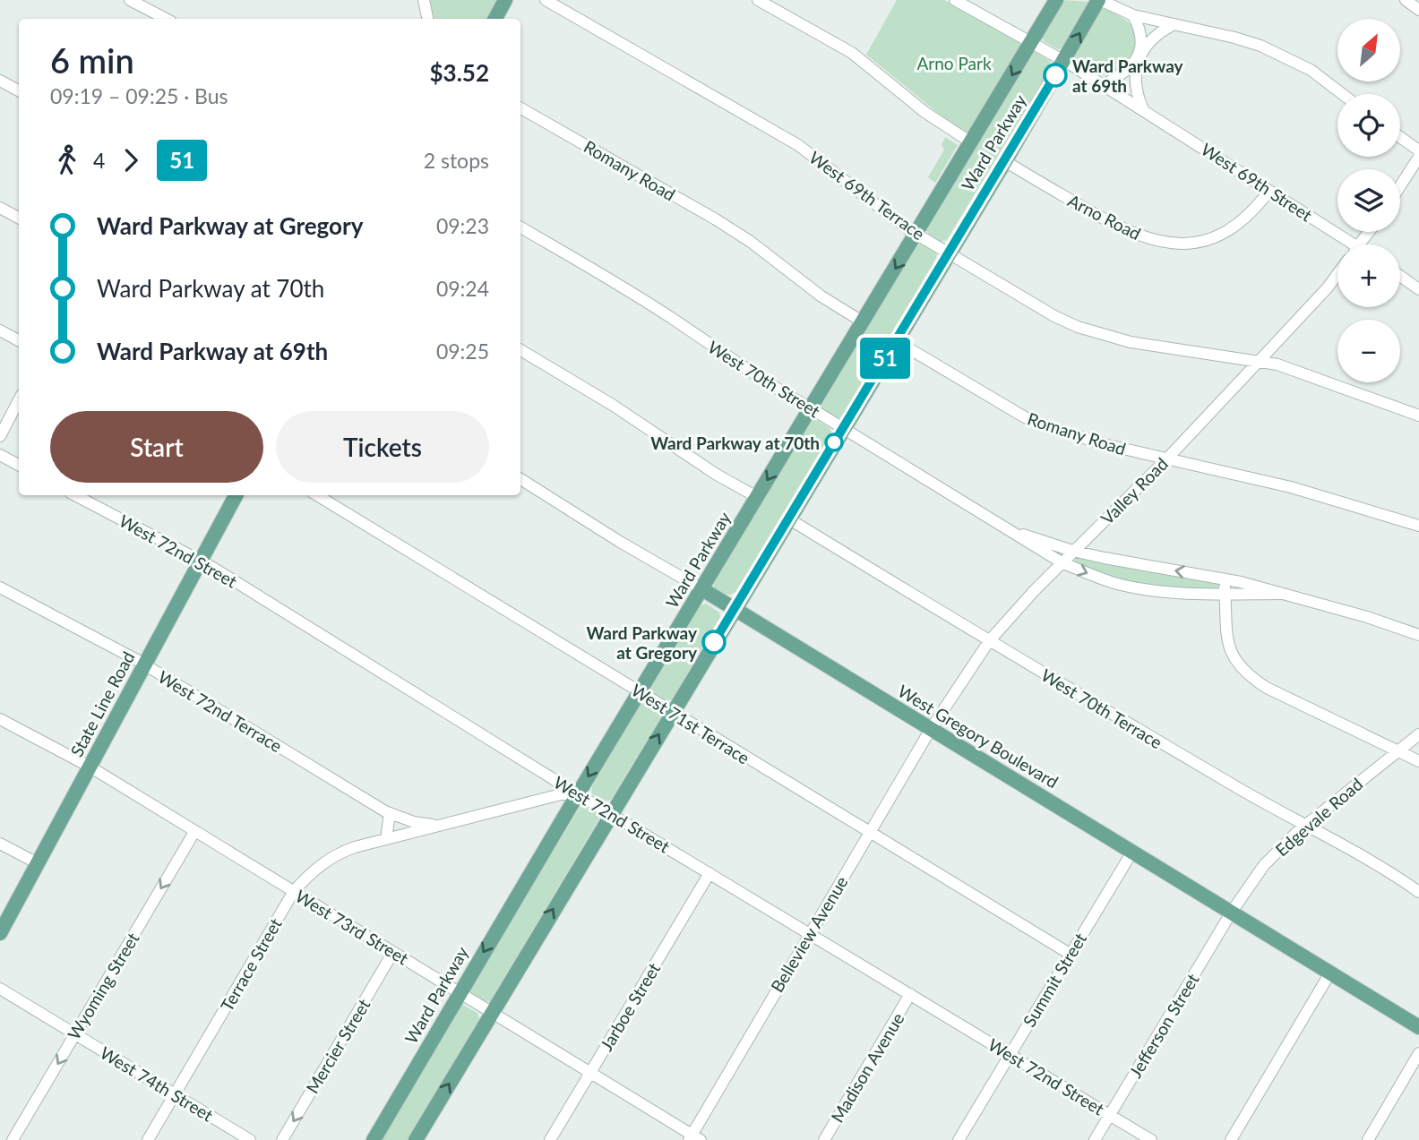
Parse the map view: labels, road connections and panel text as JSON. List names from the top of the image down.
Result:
{
  "streets": {
    "main road": ["Ward Parkway", "State Line Road", "West Gregory Boulevard"],
    "street": [
      "Romany Road",
      "West 69th Street",
      "West 69th Terrace",
      "Arno Road",
      "West 70th Street",
      "Valley Road",
      "West 72nd Street",
      "West 70th Terrace",
      "West 72nd Terrace",
      "West 71st Terrace",
      "Edgevale Road",
      "West 73rd Street",
      "Belleview Avenue",
      "Terrace Street",
      "Summit Street",
      "Wyoming Street",
      "Jarboe Street",
      "Jefferson Street",
      "Mercier Street",
      "Madison Avenue",
      "West 74th Street"
    ]
  },
  "crossings": [
    ["Ward Parkway", "Romany Road"],
    ["Ward Parkway", "West 69th Street"],
    ["Ward Parkway", "West 69th Terrace"],
    ["Ward Parkway", "Arno Road"],
    ["Ward Parkway", "West 70th Street"],
    ["Ward Parkway", "West 72nd Street"],
    ["Ward Parkway", "West 70th Terrace"],
    ["Ward Parkway", "West 71st Terrace"],
    ["Ward Parkway", "West Gregory Boulevard"],
    ["Ward Parkway", "West 73rd Street"],
    ["Ward Parkway", "Terrace Street"],
    ["Romany Road", "Valley Road"],
    ["West 69th Street", "Arno Road"],
    ["West 69th Terrace", "Valley Road"],
    ["West 70th Street", "Valley Road"],
    ["Valley Road", "West 70th Terrace"],
    ["Valley Road", "West Gregory Boulevard"],
    ["Valley Road", "Belleview Avenue"],
    ["West 72nd Street", "State Line Road"],
    ["West 72nd Street", "Belleview Avenue"],
    ["West 72nd Street", "Terrace Street"],
    ["West 72nd Street", "Summit Street"],
    ["West 72nd Street", "Jarboe Street"],
    ["West 72nd Street", "Jefferson Street"],
    ["West 72nd Street", "Madison Avenue"],
    ["State Line Road", "West 72nd Terrace"],
    ["State Line Road", "West 73rd Street"],
    ["West 70th Terrace", "Edgevale Road"],
    ["West 72nd Terrace", "Terrace Street"],
    ["West 71st Terrace", "Belleview Avenue"],
    ["West 71st Terrace", "Summit Street"],
    ["West Gregory Boulevard", "Edgevale Road"],
    ["West Gregory Boulevard", "Belleview Avenue"],
    ["West Gregory Boulevard", "Summit Street"],
    ["West Gregory Boulevard", "Jefferson Street"],
    ["Edgevale Road", "Jefferson Street"],
    ["West 73rd Street", "Belleview Avenue"],
    ["West 73rd Street", "Terrace Street"],
    ["West 73rd Street", "Wyoming Street"],
    ["West 73rd Street", "Jarboe Street"],
    ["West 73rd Street", "Mercier Street"],
    ["Terrace Street", "West 74th Street"],
    ["Wyoming Street", "West 74th Street"]
  ],
  "one_way": ["Wyoming Street", "Mercier Street"],
  "parks": ["Arno Park"],
  "places": ["Ward Parkway at 69th", "Ward Parkway at 70th", "Ward Parkway at Gregory"],
  "lines": ["bus line 51"],
  "north": "top right",
  "page": {
    "on_map": "51",
    "map_buttons": ["+", "−"],
    "heading": ["6 min", "09:19 – 09:25 · Bus", "$3.52"],
    "legs": ["4", "51", "2 stops"],
    "list": [
      {
        "name": "Ward Parkway at Gregory",
        "value": "09:23"
      },
      {
        "name": "Ward Parkway at 70th",
        "value": "09:24"
      },
      {
        "name": "Ward Parkway at 69th",
        "value": "09:25"
      }
    ],
    "buttons": ["Start", "Tickets"]
  }
}
